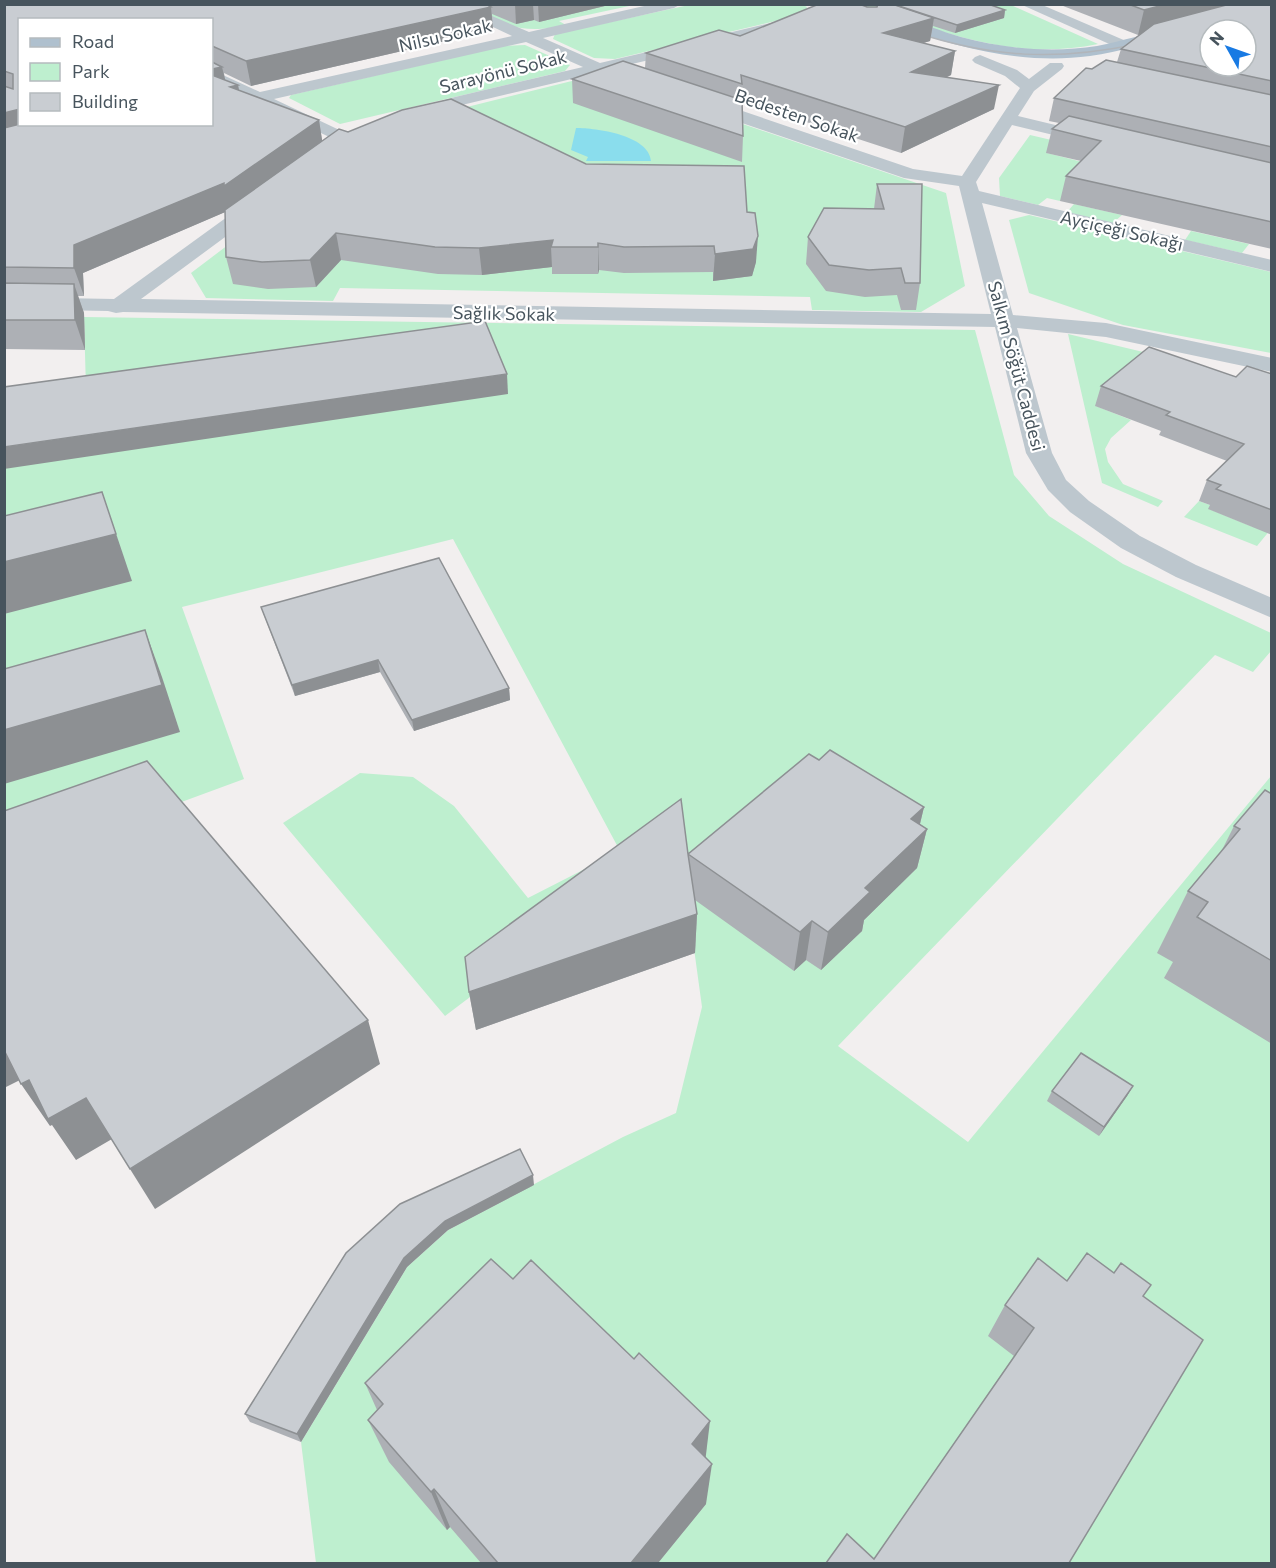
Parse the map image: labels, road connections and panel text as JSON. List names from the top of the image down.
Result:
{
  "streets": {
    "street": [
      "Nilsu Sokak",
      "Sarayönü Sokak",
      "Bedesten Sokak",
      "Ayçiçeği Sokağı",
      "Sağlık Sokak",
      "Salkım Söğüt Caddesi"
    ]
  },
  "crossings": [
    ["Bedesten Sokak", "Ayçiçeği Sokağı"],
    ["Bedesten Sokak", "Salkım Söğüt Caddesi"],
    ["Ayçiçeği Sokağı", "Salkım Söğüt Caddesi"],
    ["Sağlık Sokak", "Salkım Söğüt Caddesi"]
  ],
  "legend": ["Road", "Park", "Building"],
  "north": "top left"
}
